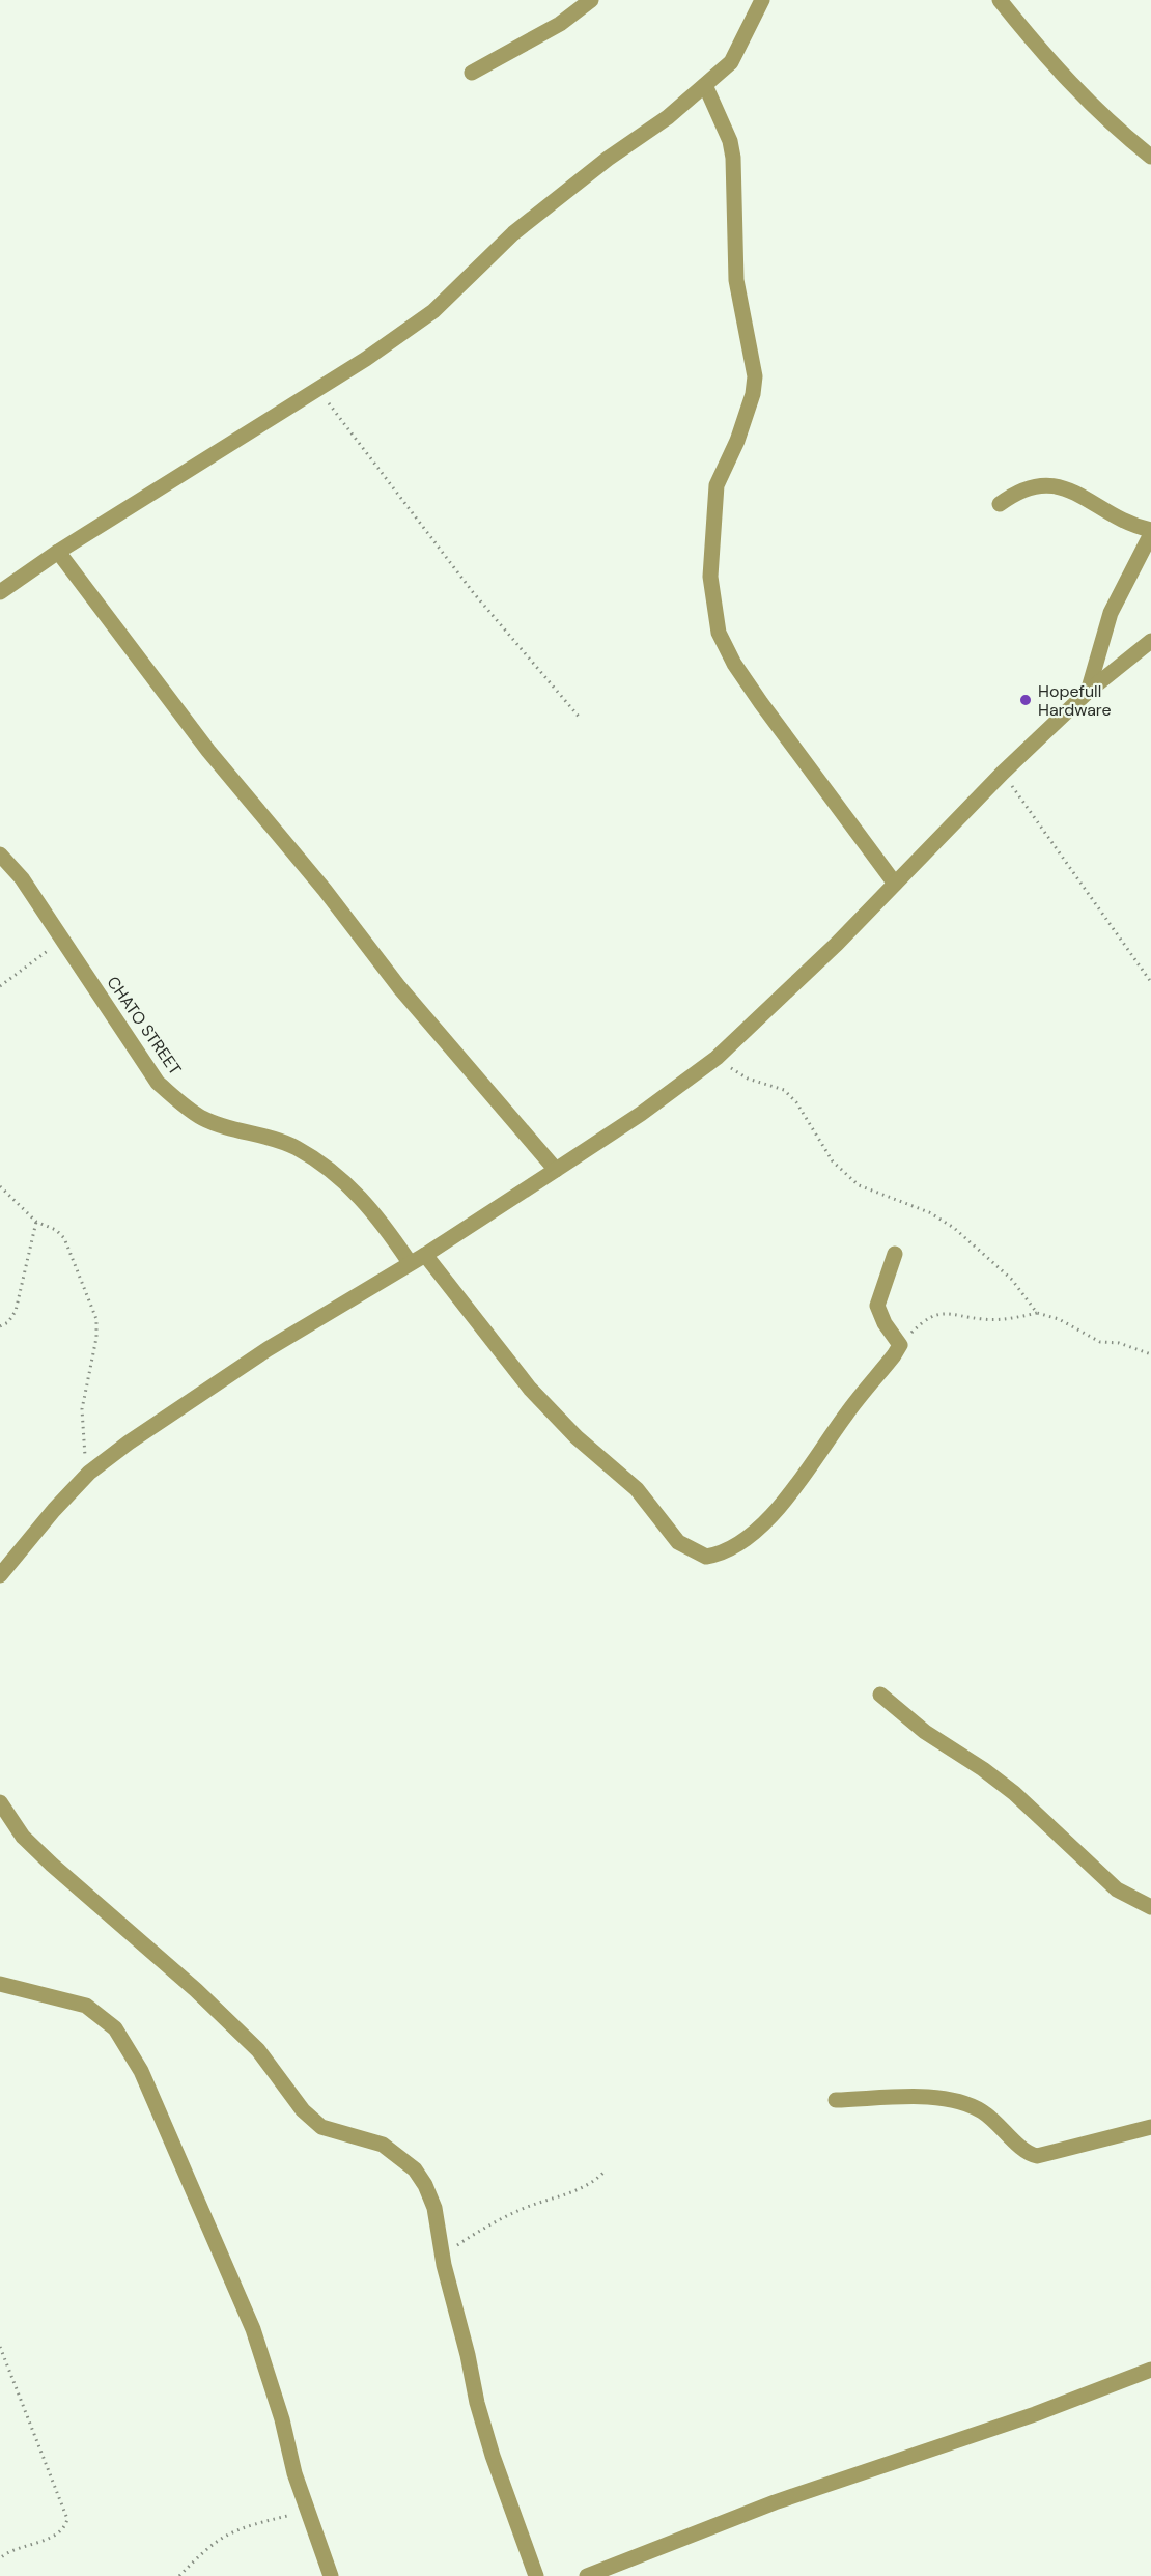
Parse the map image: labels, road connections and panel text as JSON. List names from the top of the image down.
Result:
{
  "streets": {
    "street": ["CHATO STREET"]
  },
  "places": ["Hopefull Hardware"]
}
